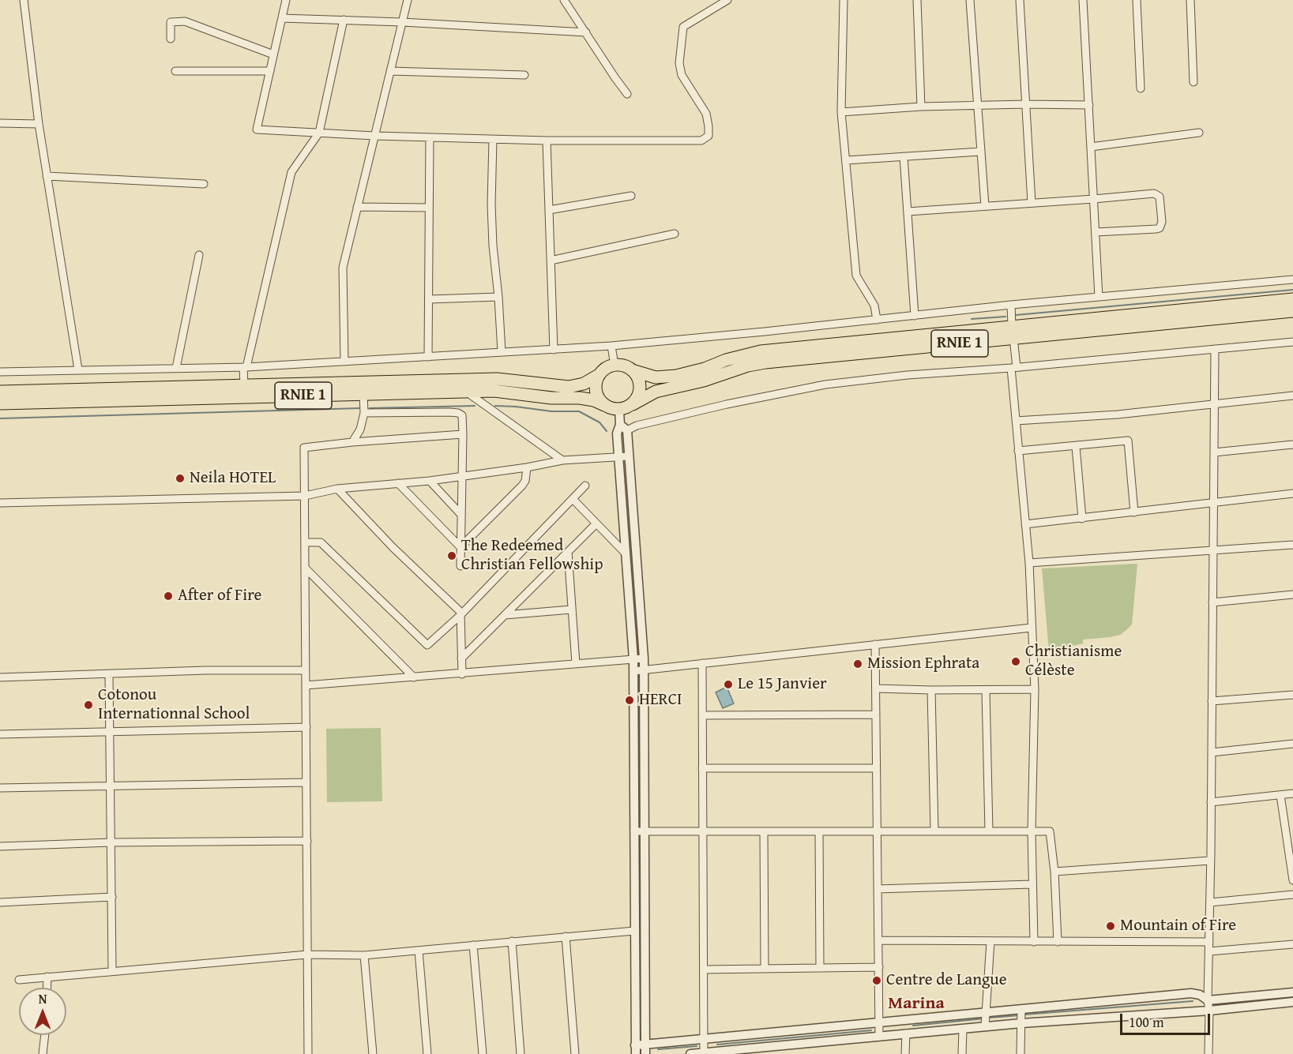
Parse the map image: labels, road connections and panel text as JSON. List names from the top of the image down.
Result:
{
  "streets": {
    "highway": ["RNIE 1"]
  },
  "districts": ["Marina"],
  "places": [
    "Neila HOTEL",
    "The Redeemed Christian Fellowship",
    "After of Fire",
    "Christianisme Célèste",
    "Mission Ephrata",
    "Le 15 Janvier",
    "HERCI",
    "Cotonou Internationnal School",
    "Mountain of Fire",
    "Centre de Langue"
  ],
  "scale_bar": "100 m",
  "north": "top"
}
